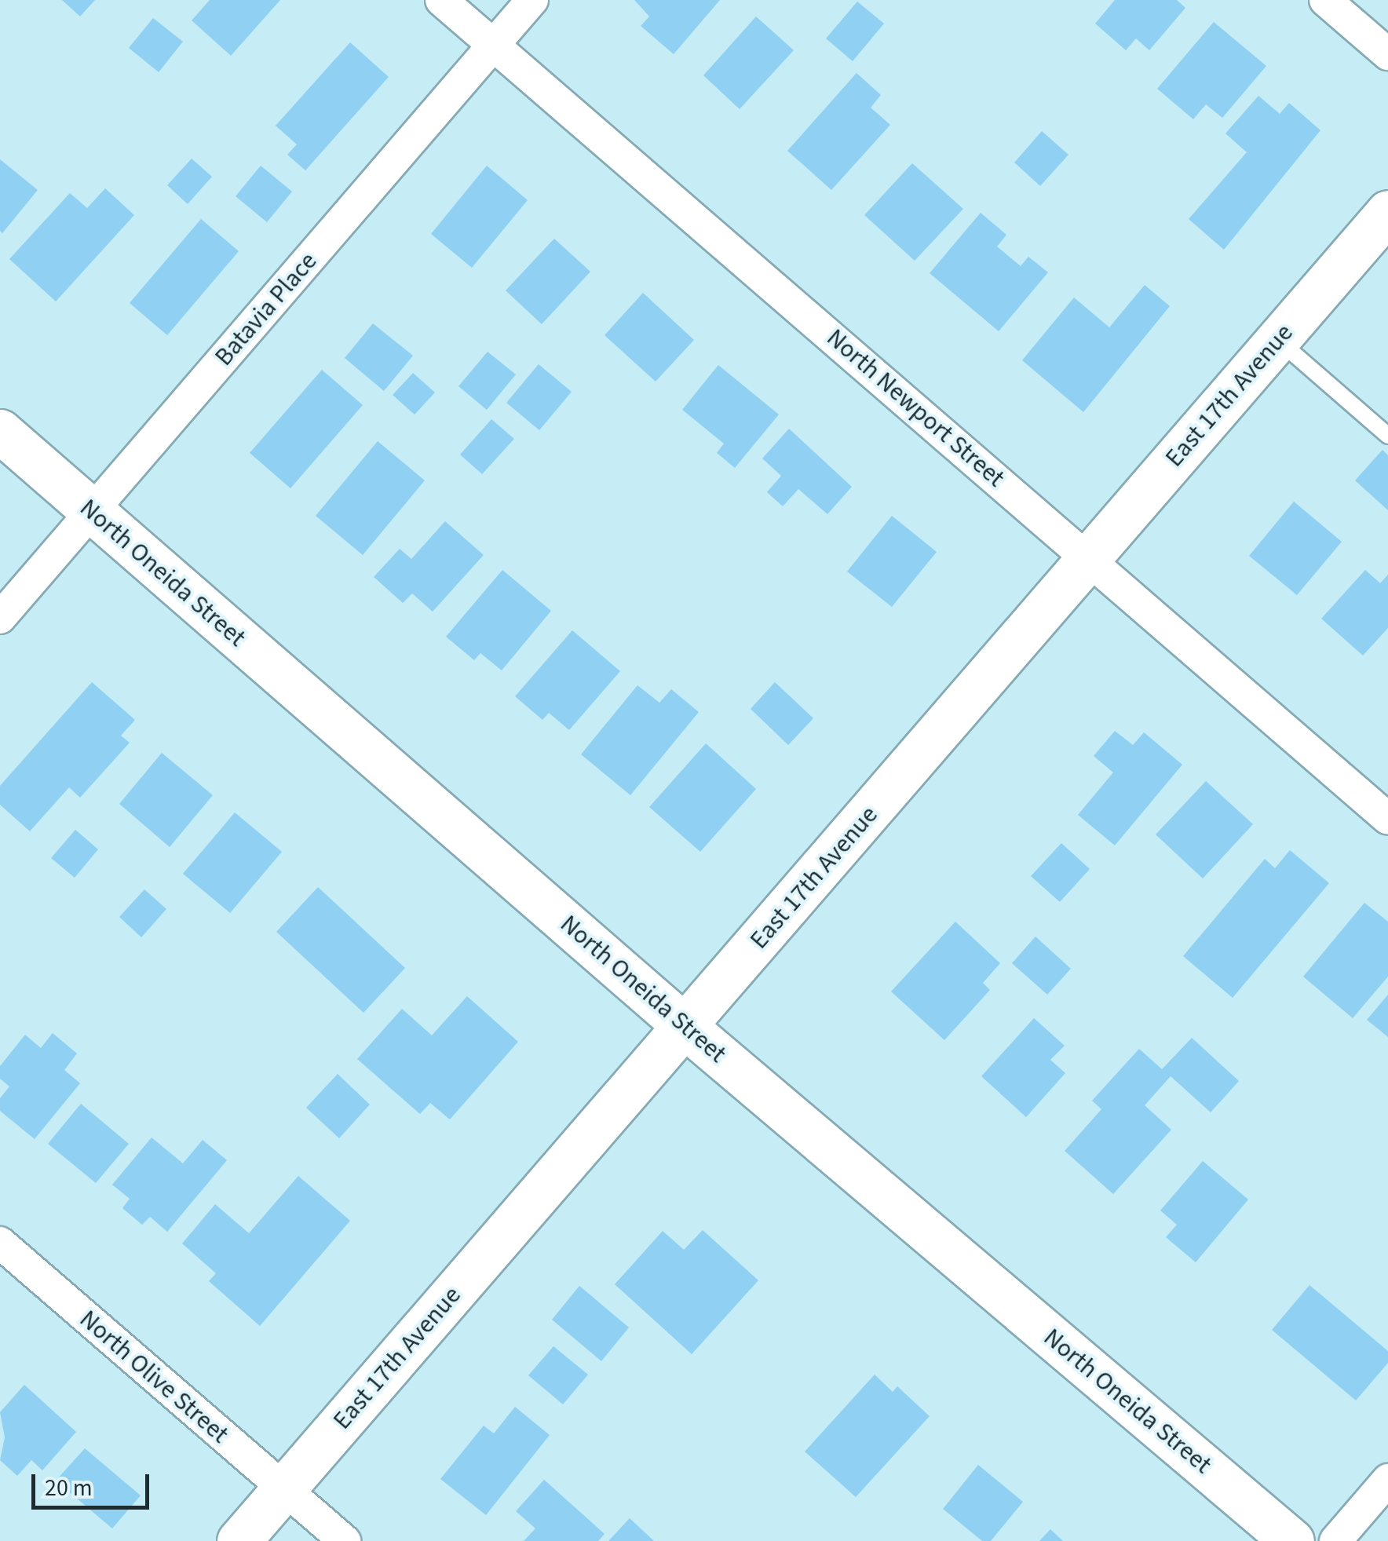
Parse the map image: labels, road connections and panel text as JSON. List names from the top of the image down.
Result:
{
  "streets": {
    "street": [
      "Batavia Place",
      "East 17th Avenue",
      "North Newport Street",
      "North Oneida Street",
      "North Olive Street"
    ]
  },
  "crossings": [
    ["Batavia Place", "North Newport Street"],
    ["Batavia Place", "North Oneida Street"],
    ["East 17th Avenue", "North Newport Street"],
    ["East 17th Avenue", "North Oneida Street"],
    ["East 17th Avenue", "North Olive Street"]
  ],
  "scale_bar": "20 m"
}
